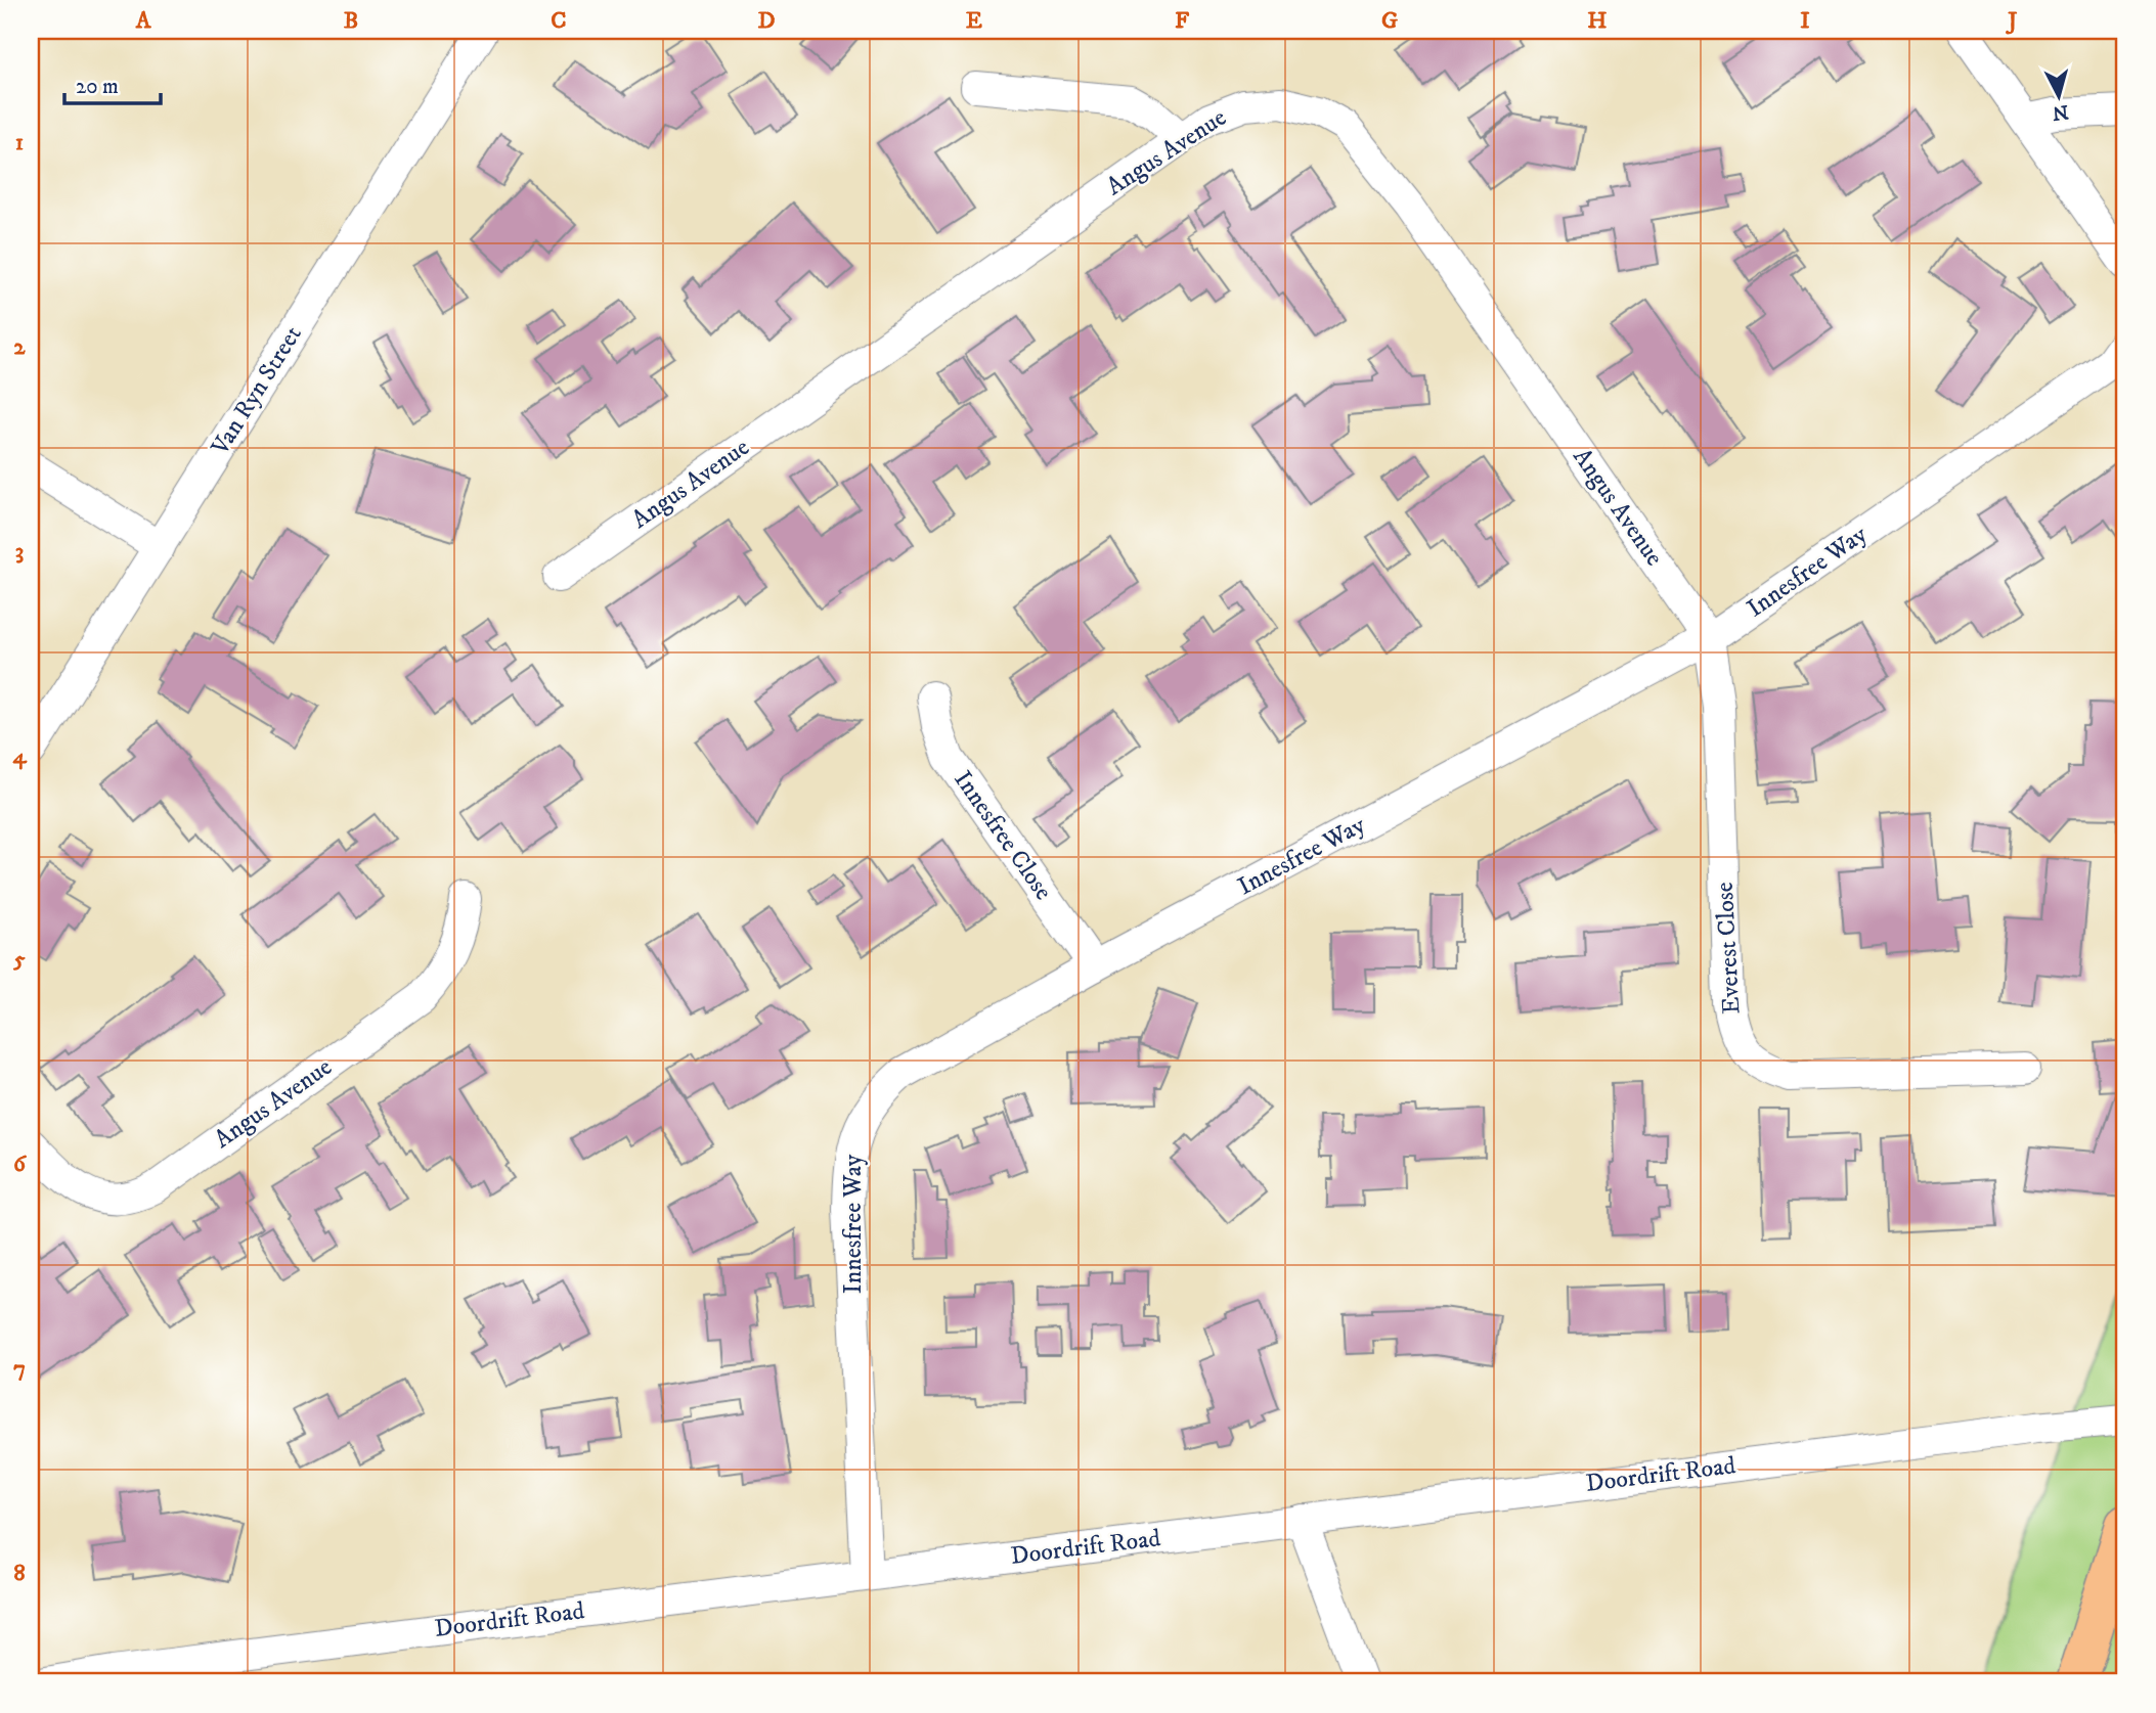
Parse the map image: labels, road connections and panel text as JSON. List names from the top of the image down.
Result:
{
  "streets": {
    "street": [
      "Angus Avenue",
      "Van Ryn Street",
      "Innesfree Way",
      "Innesfree Close",
      "Everest Close",
      "Doordrift Road"
    ]
  },
  "crossings": [
    ["Angus Avenue", "Innesfree Way"],
    ["Angus Avenue", "Everest Close"],
    ["Innesfree Way", "Innesfree Close"],
    ["Innesfree Way", "Everest Close"],
    ["Innesfree Way", "Doordrift Road"]
  ],
  "scale_bar": "20 m",
  "north": "bottom",
  "grid": {
    "columns": [
      "A",
      "B",
      "C",
      "D",
      "E",
      "F",
      "G",
      "H",
      "I",
      "J"
    ],
    "rows": [
      "1",
      "2",
      "3",
      "4",
      "5",
      "6",
      "7",
      "8"
    ]
  }
}
